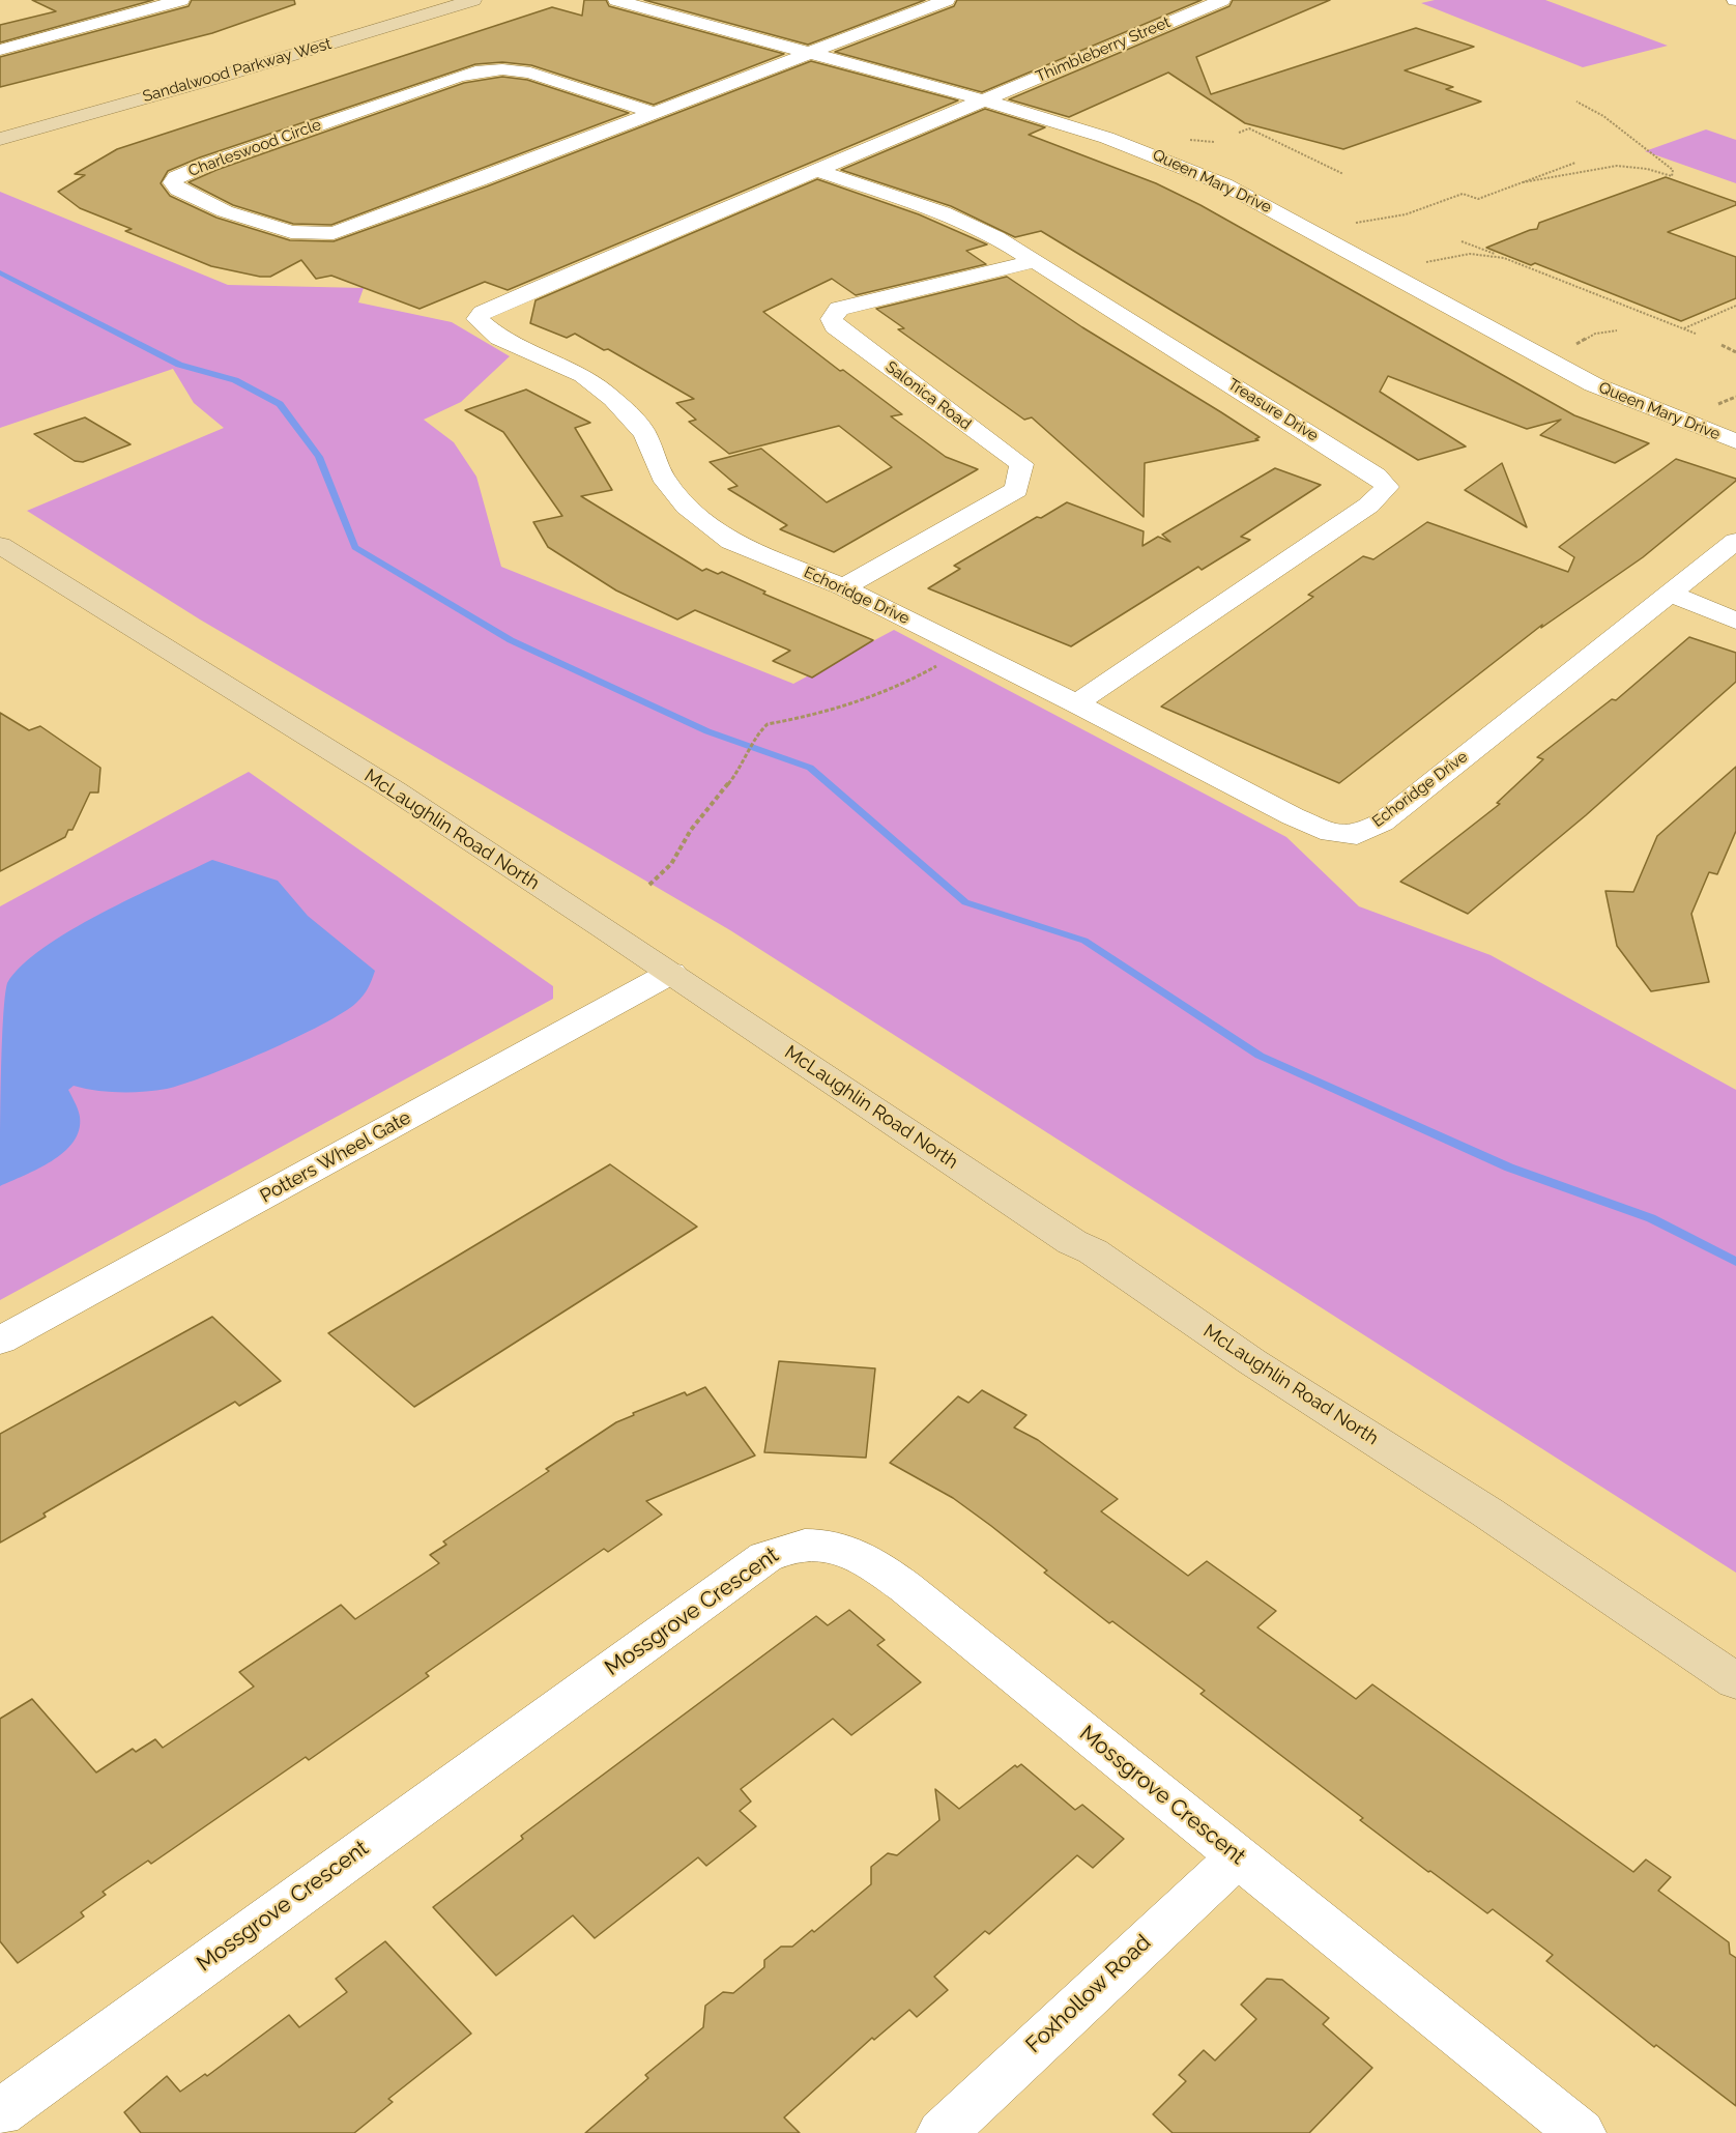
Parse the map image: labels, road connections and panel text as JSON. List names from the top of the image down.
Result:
{
  "streets": {
    "main road": ["Sandalwood Parkway West", "McLaughlin Road North"],
    "street": [
      "Thimbleberry Street",
      "Charleswood Circle",
      "Queen Mary Drive",
      "Salonica Road",
      "Treasure Drive",
      "Echoridge Drive",
      "Potters Wheel Gate",
      "Mossgrove Crescent",
      "Foxhollow Road"
    ]
  },
  "crossings": [
    ["Thimbleberry Street", "Queen Mary Drive"],
    ["Thimbleberry Street", "Echoridge Drive"],
    ["Charleswood Circle", "Queen Mary Drive"],
    ["Queen Mary Drive", "Echoridge Drive"],
    ["Salonica Road", "Treasure Drive"],
    ["Salonica Road", "Echoridge Drive"],
    ["Treasure Drive", "Echoridge Drive"],
    ["McLaughlin Road North", "Potters Wheel Gate"],
    ["Mossgrove Crescent", "Foxhollow Road"]
  ]
}
